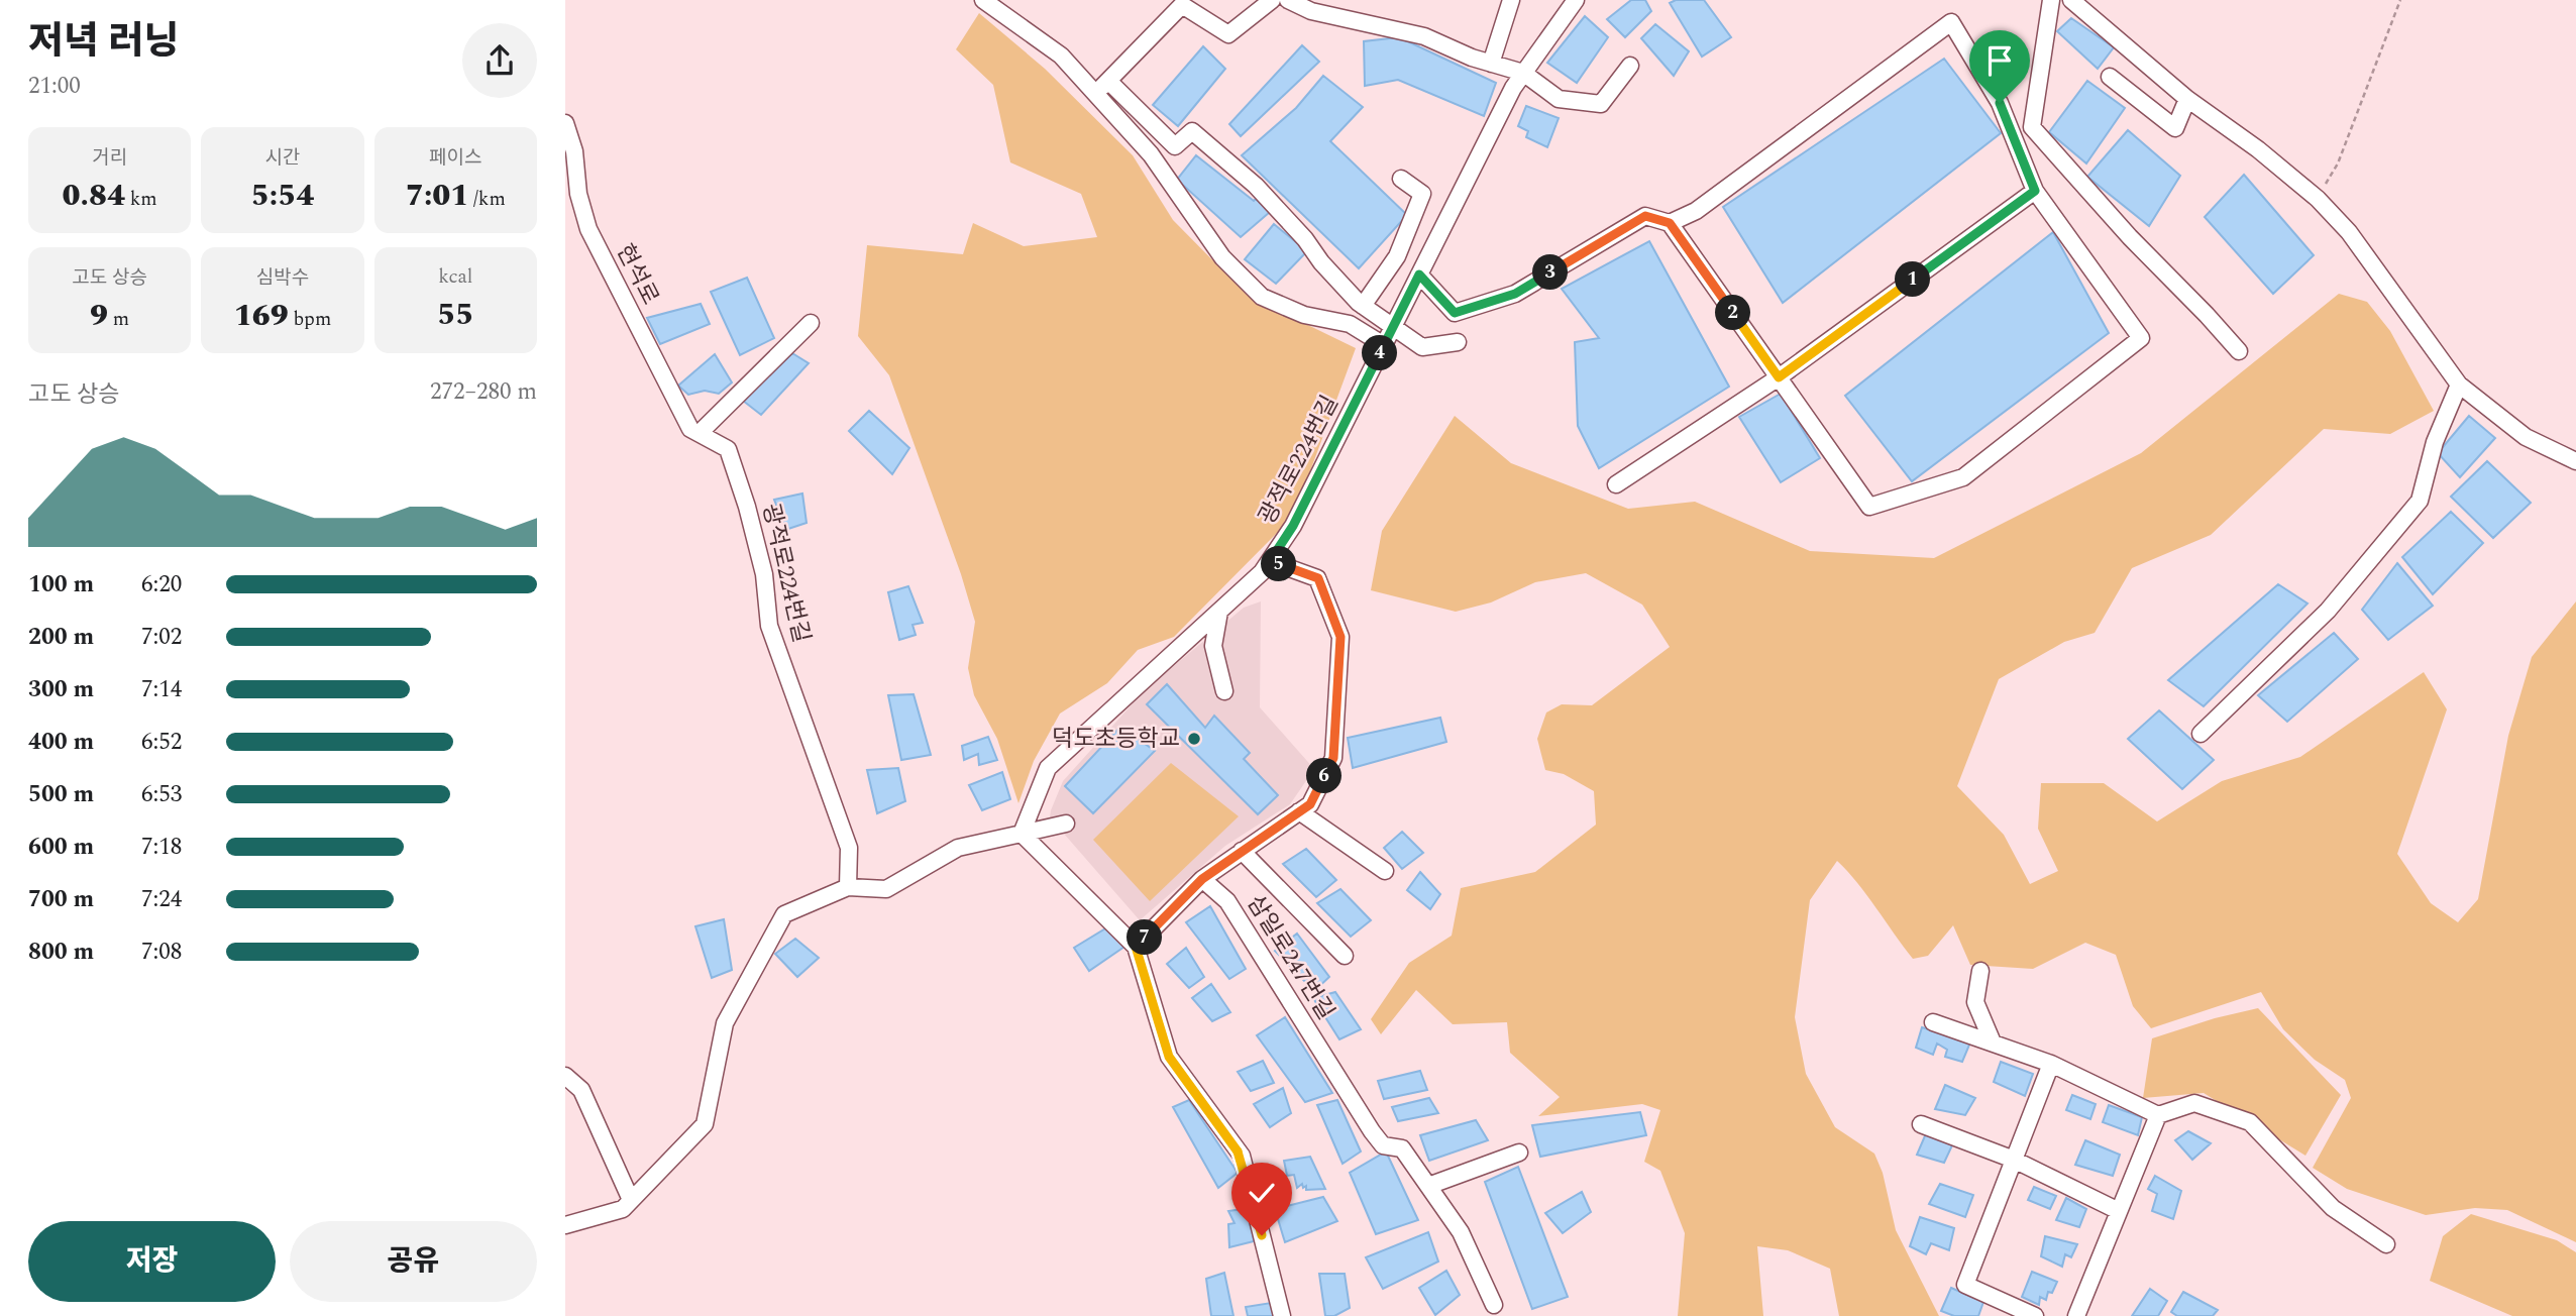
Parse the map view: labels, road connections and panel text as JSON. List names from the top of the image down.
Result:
{
  "streets": {
    "street": ["현석로", "광적로224번길", "삼일로247번길"]
  },
  "crossings": [
    ["현석로", "광적로224번길"]
  ],
  "places": ["덕도초등학교"],
  "page": {
    "heading": ["저녁 러닝", "21:00"],
    "stats": [
      ["거리", "0.84 km"],
      ["시간", "5:54"],
      ["페이스", "7:01 /km"],
      ["고도 상승", "9 m"],
      ["심박수", "169 bpm"],
      ["kcal", "55"]
    ],
    "pins": [
      "3",
      "1",
      "2",
      "4",
      "5",
      "6",
      "7"
    ],
    "chart": ["고도 상승", "272–280 m"],
    "list": [
      {
        "name": "100 m",
        "note": "6:20"
      },
      {
        "name": "200 m",
        "note": "7:02"
      },
      {
        "name": "300 m",
        "note": "7:14"
      },
      {
        "name": "400 m",
        "note": "6:52"
      },
      {
        "name": "500 m",
        "note": "6:53"
      },
      {
        "name": "600 m",
        "note": "7:18"
      },
      {
        "name": "700 m",
        "note": "7:24"
      },
      {
        "name": "800 m",
        "note": "7:08"
      }
    ],
    "buttons": ["저장", "공유"]
  }
}
